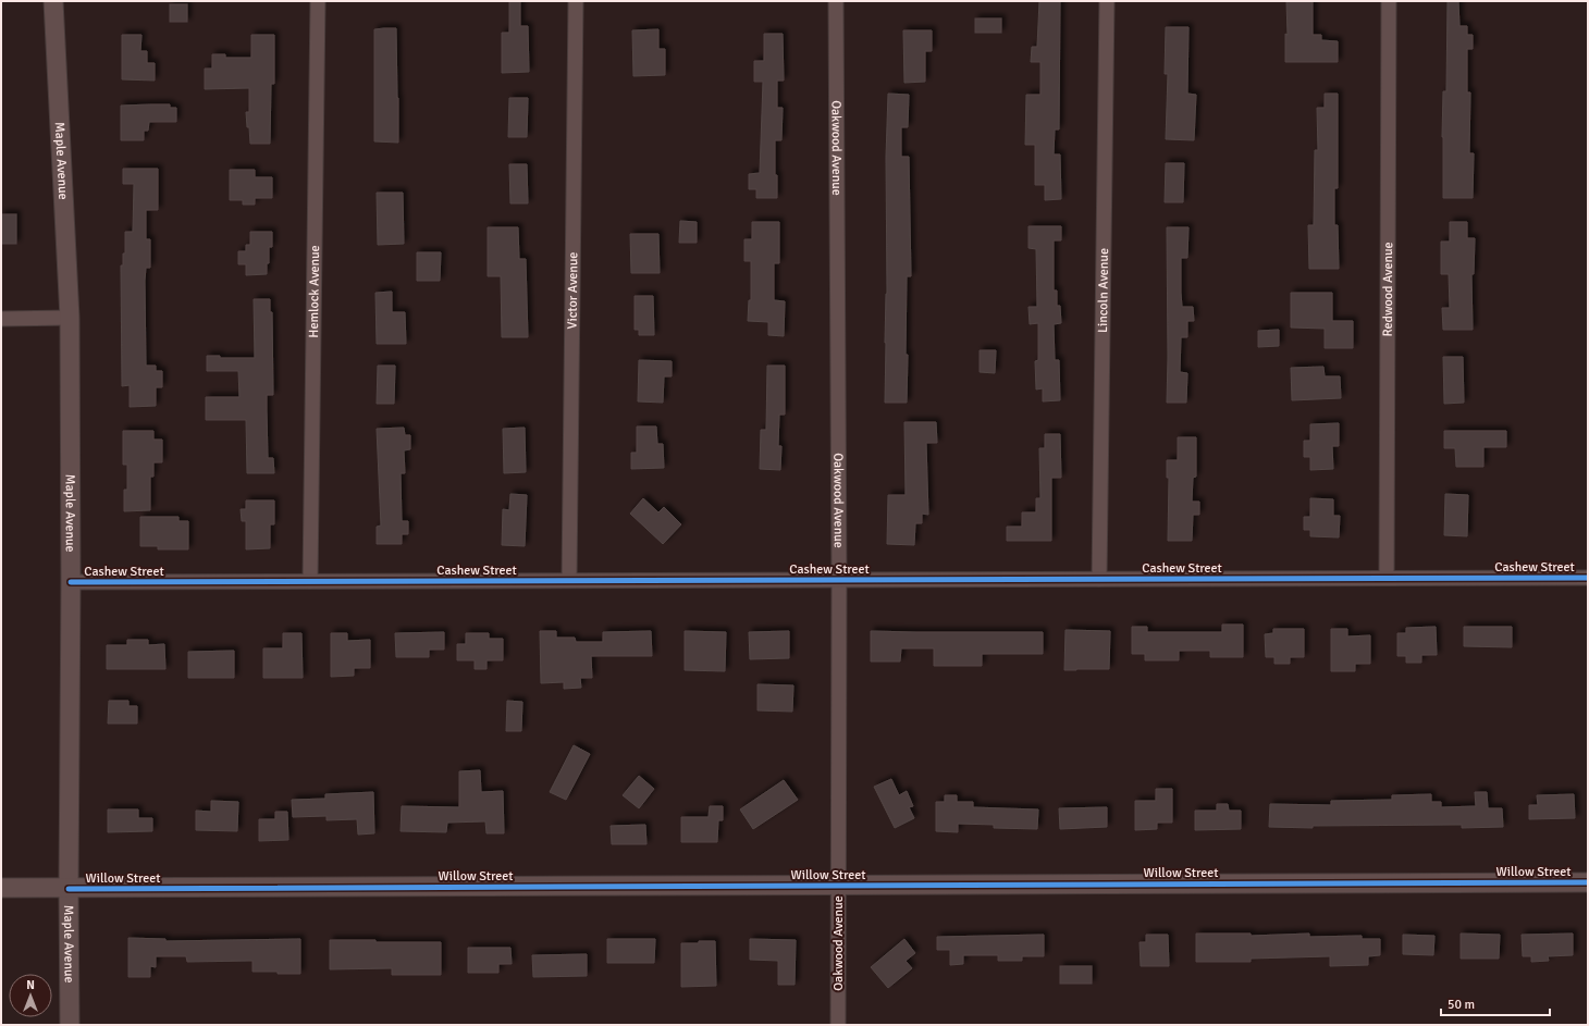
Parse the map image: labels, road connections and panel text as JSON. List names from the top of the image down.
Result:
{
  "streets": {
    "street": [
      "Oakwood Avenue",
      "Maple Avenue",
      "Redwood Avenue",
      "Victor Avenue",
      "Lincoln Avenue",
      "Hemlock Avenue",
      "Cashew Street",
      "Willow Street"
    ]
  },
  "crossings": [
    ["Oakwood Avenue", "Cashew Street"],
    ["Oakwood Avenue", "Willow Street"],
    ["Maple Avenue", "Cashew Street"],
    ["Maple Avenue", "Willow Street"],
    ["Redwood Avenue", "Cashew Street"],
    ["Victor Avenue", "Cashew Street"],
    ["Lincoln Avenue", "Cashew Street"],
    ["Hemlock Avenue", "Cashew Street"]
  ],
  "scale_bar": "50 m",
  "north": "top"
}
